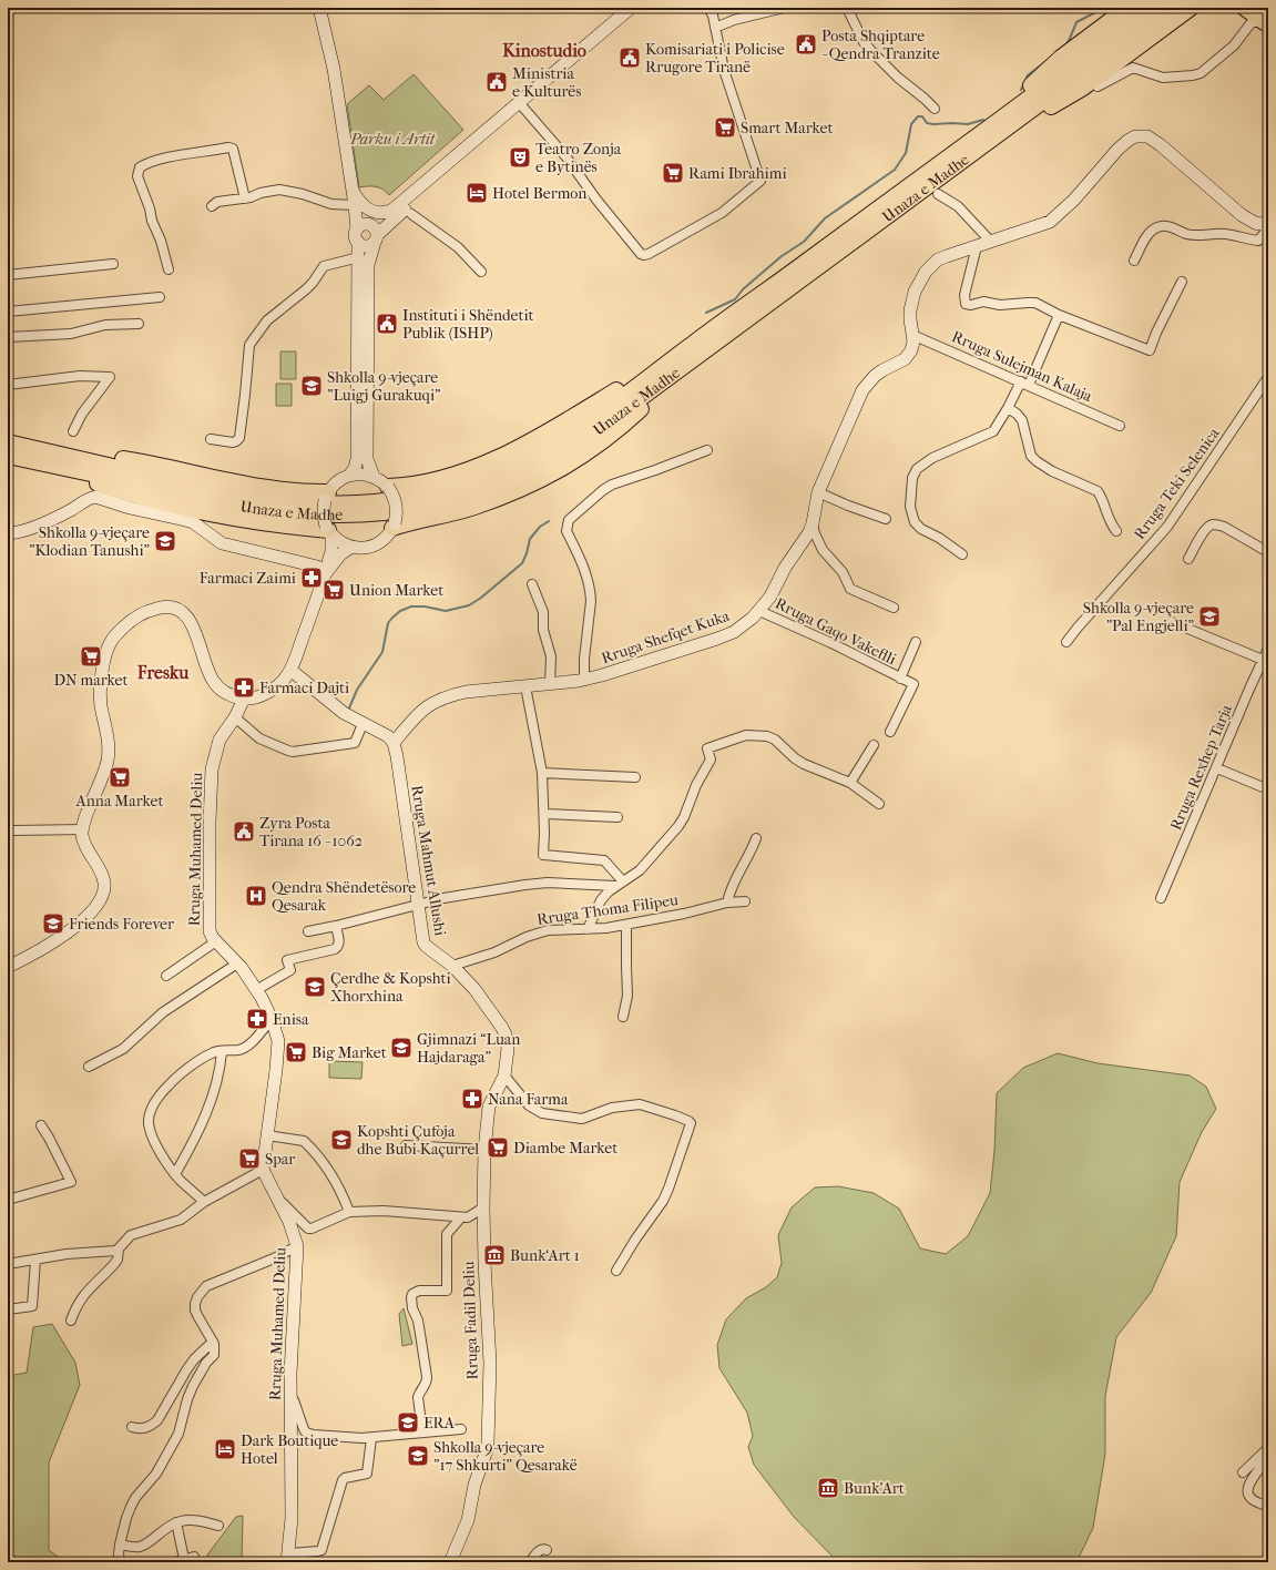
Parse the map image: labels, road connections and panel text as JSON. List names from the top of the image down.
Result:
{
  "streets": {
    "highway": ["Unaza e Madhe"],
    "street": [
      "Rruga Sulejman Kalaja",
      "Rruga Teki Selenica",
      "Rruga Gaqo Vakeflli",
      "Rruga Shefqet Kuka",
      "Rruga Rexhep Tarja",
      "Rruga Muhamed Deliu",
      "Rruga Mahmut Allushi",
      "Rruga Thoma Filipeu",
      "Rruga Fadil Deliu"
    ]
  },
  "crossings": [
    ["Rruga Sulejman Kalaja", "Rruga Shefqet Kuka"],
    ["Rruga Gaqo Vakeflli", "Rruga Shefqet Kuka"],
    ["Rruga Shefqet Kuka", "Rruga Mahmut Allushi"],
    ["Rruga Mahmut Allushi", "Rruga Thoma Filipeu"],
    ["Rruga Mahmut Allushi", "Rruga Fadil Deliu"]
  ],
  "districts": ["Kinostudio", "Fresku"],
  "parks": ["Parku i Artit"],
  "places": {
    "public building": [
      "Posta Shqiptare - Qendra Tranzite",
      "Komisariati i Policise Rrugore Tiranë",
      "Ministria e Kulturës",
      "Instituti i Shëndetit Publik (ISHP)",
      "Zyra Posta Tirana 16 - 1062"
    ],
    "supermarket": [
      "Smart Market",
      "Rami Ibrahimi",
      "Union Market",
      "DN market",
      "Anna Market",
      "Big Market",
      "Diambe Market",
      "Spar"
    ],
    "theatre": ["Teatro Zonja e Bytinës"],
    "hotel": ["Hotel Bermon", "Dark Boutique Hotel"],
    "school or university": [
      "Shkolla 9-vjeçare \"Luigj Gurakuqi\"",
      "Shkolla 9-vjeçare \"Klodian Tanushi\"",
      "Shkolla 9-vjeçare \"Pal Engjelli\"",
      "Friends Forever",
      "Çerdhe & Kopshti Xhorxhina",
      "Gjimnazi “Luan Hajdaraga”",
      "Kopshti Çufoja dhe Bubi Kaçurrel",
      "ERA",
      "Shkolla 9-vjeçare \"17 Shkurti\" Qesarakë"
    ],
    "pharmacy": [
      "Farmaci Zaimi",
      "Farmaci Dajti",
      "Enisa",
      "Nana Farma"
    ],
    "hospital": ["Qendra Shëndetësore Qesarak"],
    "museum": ["Bunk‘Art 1", "Bunk'Art"]
  }
}
